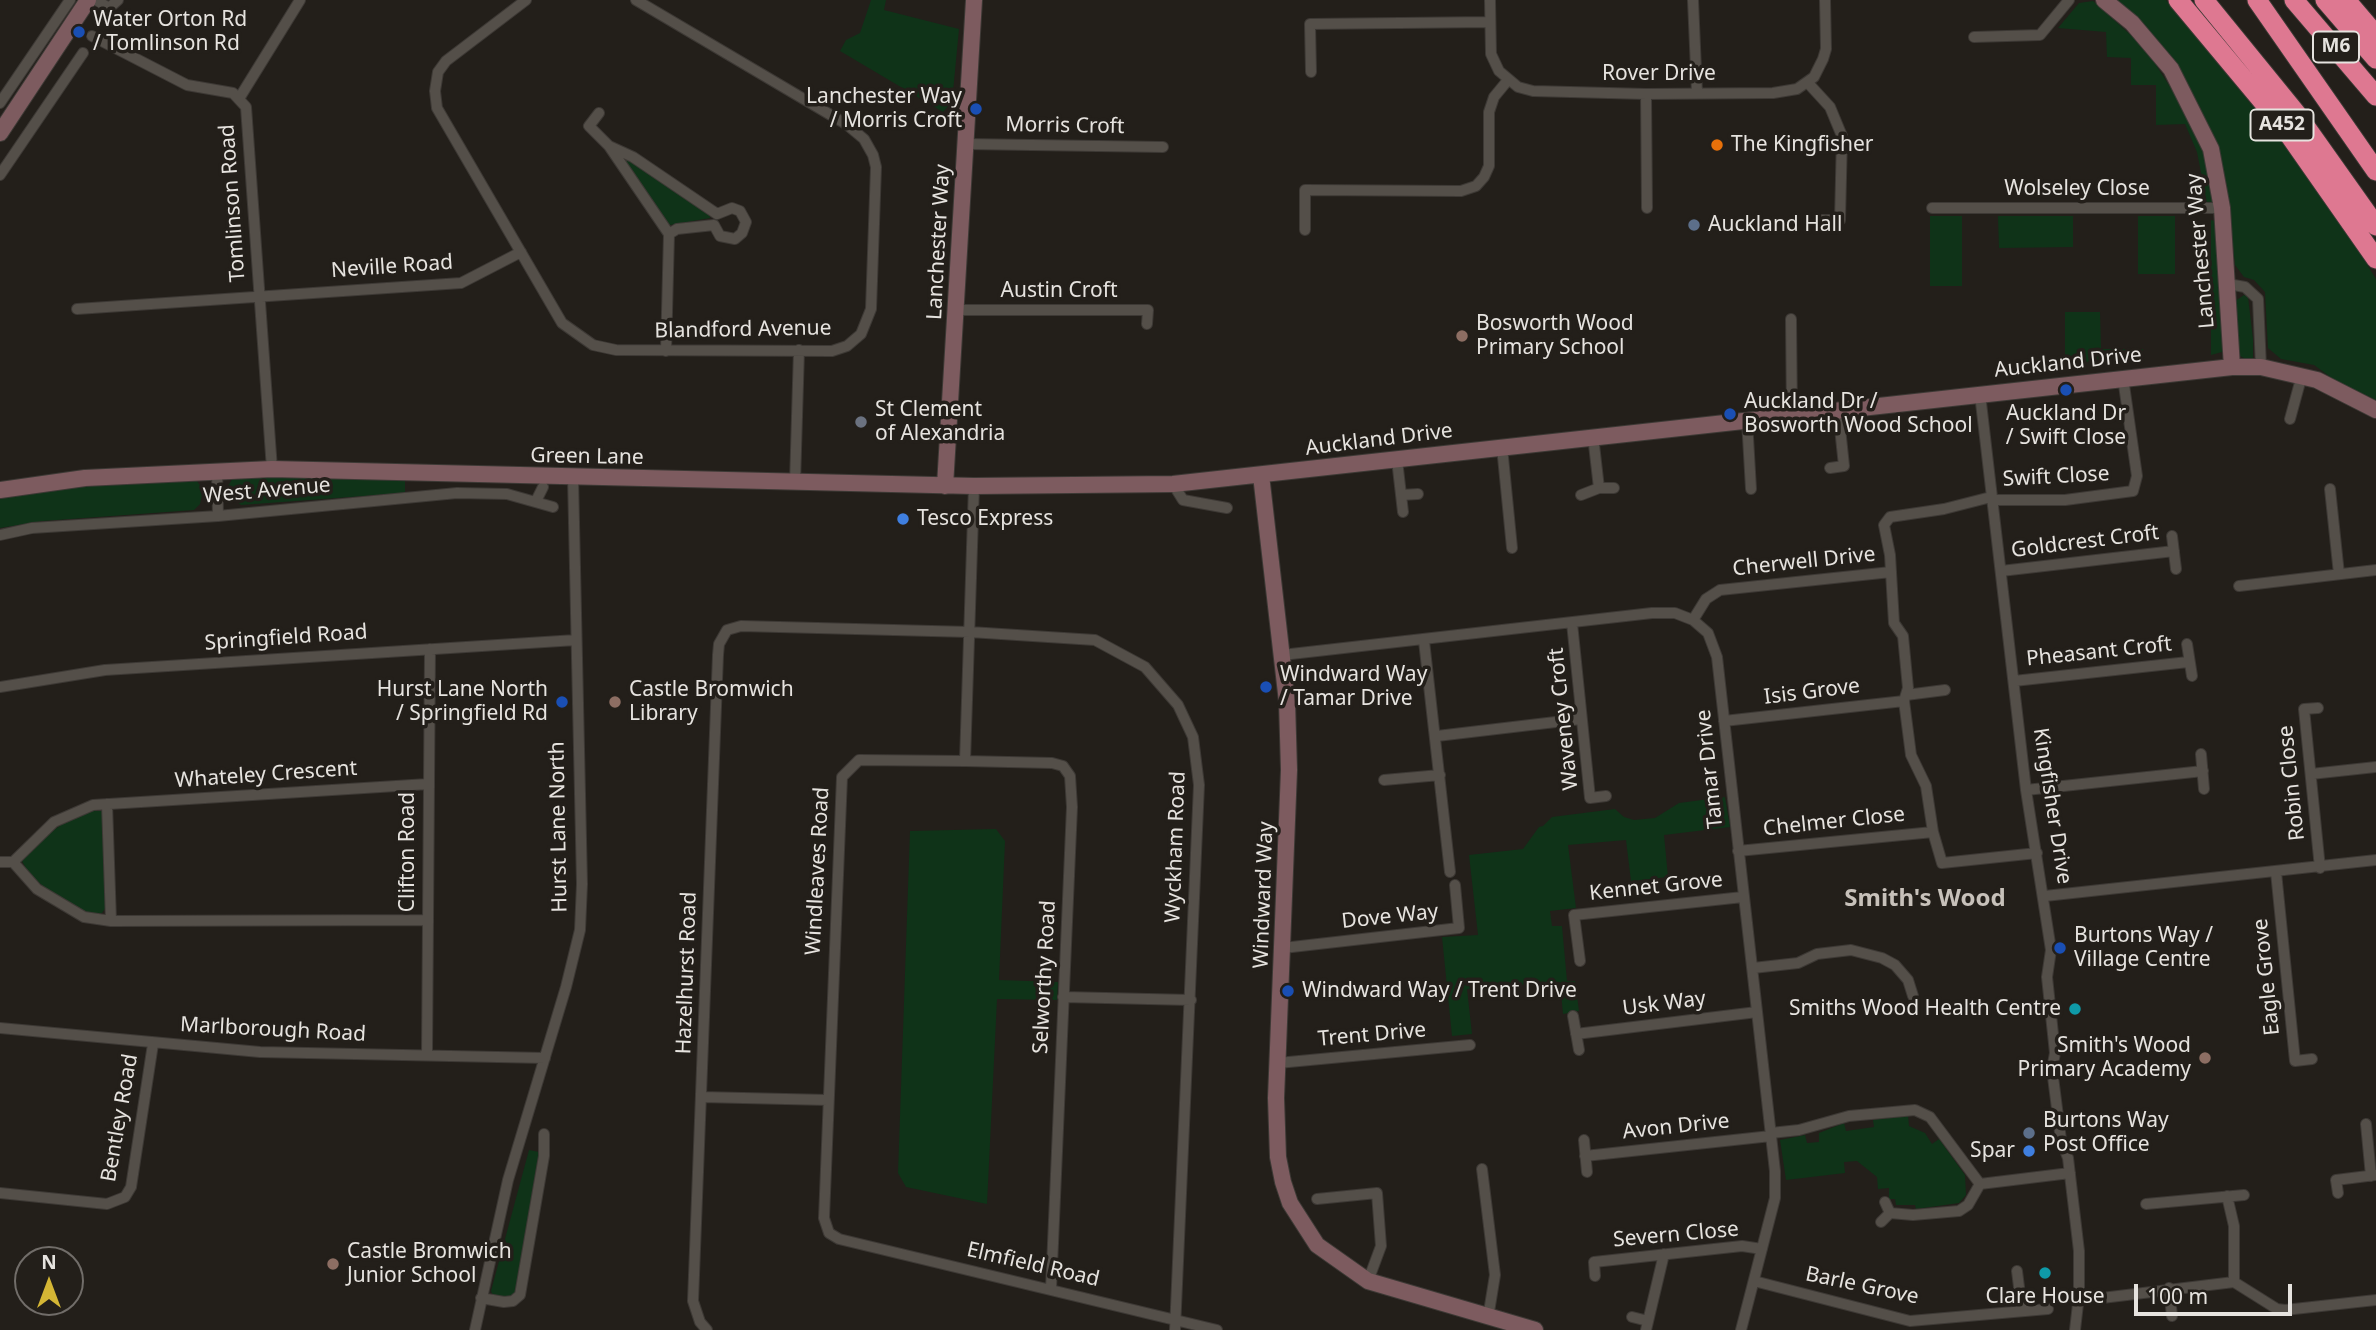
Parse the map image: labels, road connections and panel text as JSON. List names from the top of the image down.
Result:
{
  "streets": {
    "highway": ["M6", "A452"],
    "street": [
      "Rover Drive",
      "Morris Croft",
      "Wolseley Close",
      "Tomlinson Road",
      "Lanchester Way",
      "Neville Road",
      "Austin Croft",
      "Blandford Avenue",
      "Auckland Drive",
      "Green Lane",
      "Swift Close",
      "West Avenue",
      "Goldcrest Croft",
      "Cherwell Drive",
      "Springfield Road",
      "Pheasant Croft",
      "Isis Grove",
      "Waveney Croft",
      "Tamar Drive",
      "Whateley Crescent",
      "Robin Close",
      "Kingfisher Drive",
      "Chelmer Close",
      "Hurst Lane North",
      "Wyckham Road",
      "Clifton Road",
      "Windleaves Road",
      "Kennet Grove",
      "Windward Way",
      "Dove Way",
      "Hazelhurst Road",
      "Selworthy Road",
      "Eagle Grove",
      "Usk Way",
      "Marlborough Road",
      "Trent Drive",
      "Bentley Road",
      "Avon Drive",
      "Severn Close",
      "Elmfield Road",
      "Barle Grove"
    ]
  },
  "crossings": [
    ["Morris Croft", "Lanchester Way"],
    ["Wolseley Close", "Lanchester Way"],
    ["Tomlinson Road", "Neville Road"],
    ["Tomlinson Road", "Green Lane"],
    ["Lanchester Way", "Austin Croft"],
    ["Lanchester Way", "Auckland Drive"],
    ["Lanchester Way", "Green Lane"],
    ["Neville Road", "Blandford Avenue"],
    ["Auckland Drive", "Green Lane"],
    ["Auckland Drive", "Swift Close"],
    ["Auckland Drive", "Kingfisher Drive"],
    ["Auckland Drive", "Windward Way"],
    ["Green Lane", "Hurst Lane North"],
    ["Green Lane", "Windward Way"],
    ["Swift Close", "Kingfisher Drive"],
    ["Goldcrest Croft", "Kingfisher Drive"],
    ["Cherwell Drive", "Tamar Drive"],
    ["Springfield Road", "Hurst Lane North"],
    ["Springfield Road", "Clifton Road"],
    ["Pheasant Croft", "Kingfisher Drive"],
    ["Isis Grove", "Tamar Drive"],
    ["Tamar Drive", "Chelmer Close"],
    ["Tamar Drive", "Kennet Grove"],
    ["Tamar Drive", "Usk Way"],
    ["Tamar Drive", "Avon Drive"],
    ["Tamar Drive", "Severn Close"],
    ["Tamar Drive", "Barle Grove"],
    ["Whateley Crescent", "Clifton Road"],
    ["Robin Close", "Kingfisher Drive"],
    ["Kingfisher Drive", "Eagle Grove"],
    ["Hurst Lane North", "Marlborough Road"],
    ["Wyckham Road", "Hazelhurst Road"],
    ["Wyckham Road", "Elmfield Road"],
    ["Clifton Road", "Marlborough Road"],
    ["Windleaves Road", "Selworthy Road"],
    ["Windleaves Road", "Elmfield Road"],
    ["Windward Way", "Dove Way"],
    ["Windward Way", "Trent Drive"],
    ["Selworthy Road", "Elmfield Road"],
    ["Marlborough Road", "Bentley Road"]
  ],
  "districts": ["Smith's Wood"],
  "places": [
    "Water Orton Rd / Tomlinson Rd",
    "Lanchester Way / Morris Croft",
    "The Kingfisher",
    "Auckland Hall",
    "Bosworth Wood Primary School",
    "Auckland Dr / Swift Close",
    "Auckland Dr / Bosworth Wood School",
    "St Clement of Alexandria",
    "Tesco Express",
    "Windward Way / Tamar Drive",
    "Hurst Lane North / Springfield Rd",
    "Castle Bromwich Library",
    "Burtons Way / Village Centre",
    "Windward Way / Trent Drive",
    "Smiths Wood Health Centre",
    "Smith's Wood Primary Academy",
    "Burtons Way Post Office",
    "Spar",
    "Castle Bromwich Junior School",
    "Clare House"
  ],
  "scale_bar": "100 m",
  "north": "top"
}
